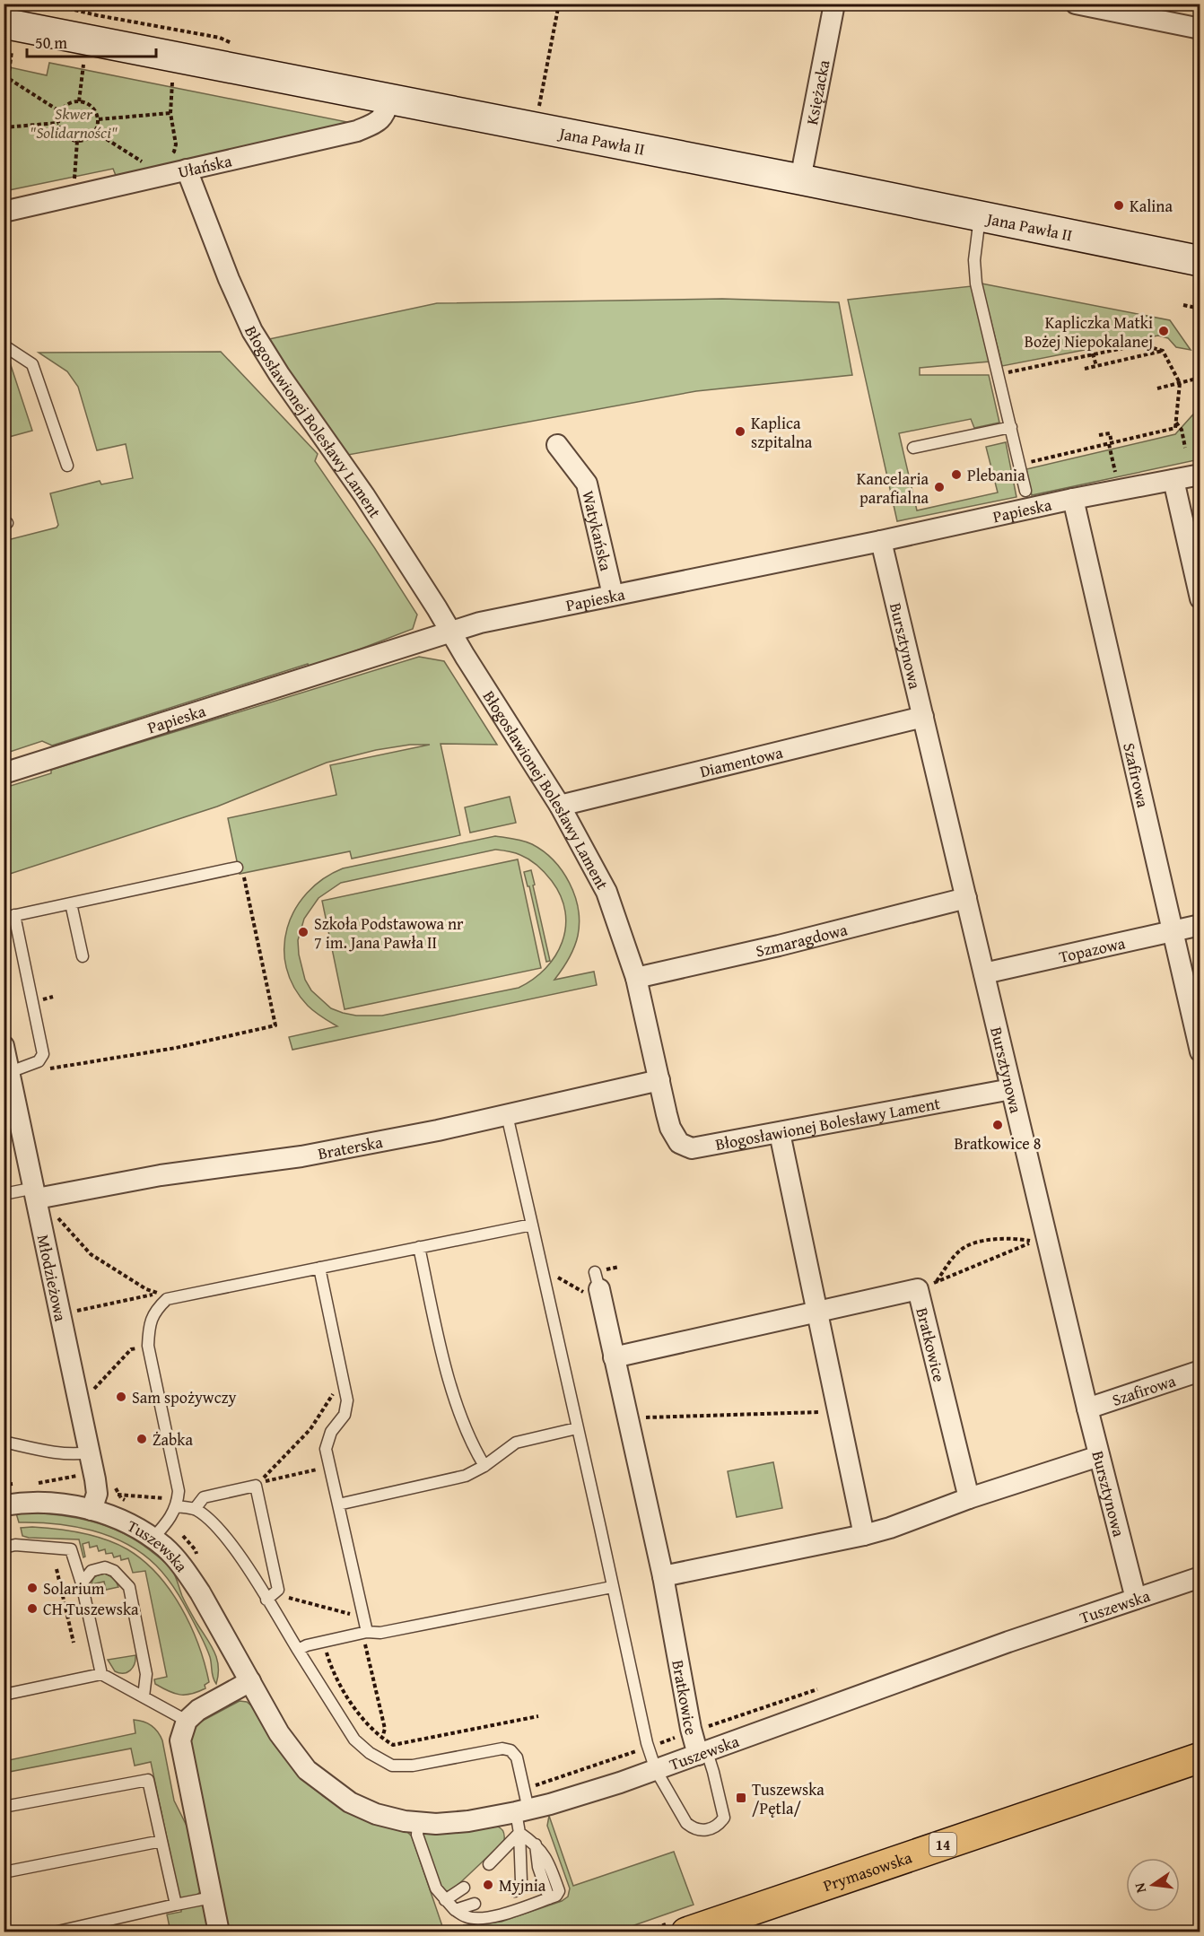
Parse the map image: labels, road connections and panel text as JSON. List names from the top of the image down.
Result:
{
  "streets": {
    "main road": ["14", "Prymasowska"],
    "street": [
      "Księżacka",
      "Jana Pawła II",
      "Ułańska",
      "Błogosławionej Bolesławy Lament",
      "Papieska",
      "Watykańska",
      "Bursztynowa",
      "Diamentowa",
      "Szafirowa",
      "Szmaragdowa",
      "Topazowa",
      "Braterska",
      "Młodzieżowa",
      "Bratkowice",
      "Tuszewska"
    ]
  },
  "crossings": [
    ["Księżacka", "Jana Pawła II"],
    ["Jana Pawła II", "Ułańska"],
    ["Ułańska", "Błogosławionej Bolesławy Lament"],
    ["Błogosławionej Bolesławy Lament", "Papieska"],
    ["Błogosławionej Bolesławy Lament", "Bursztynowa"],
    ["Błogosławionej Bolesławy Lament", "Diamentowa"],
    ["Błogosławionej Bolesławy Lament", "Szmaragdowa"],
    ["Błogosławionej Bolesławy Lament", "Braterska"],
    ["Papieska", "Watykańska"],
    ["Papieska", "Bursztynowa"],
    ["Papieska", "Szafirowa"],
    ["Bursztynowa", "Diamentowa"],
    ["Bursztynowa", "Szafirowa"],
    ["Bursztynowa", "Szmaragdowa"],
    ["Bursztynowa", "Topazowa"],
    ["Bursztynowa", "Tuszewska"],
    ["Szafirowa", "Topazowa"],
    ["Braterska", "Młodzieżowa"],
    ["Młodzieżowa", "Tuszewska"],
    ["Bratkowice", "Tuszewska"]
  ],
  "parks": ["Skwer \"Solidarności\""],
  "places": {
    "other": [
      "Kalina",
      "Kapliczka Matki Bożej Niepokalanej",
      "Kaplica szpitalna",
      "Plebania",
      "Kancelaria parafialna",
      "Szkoła Podstawowa nr 7 im. Jana Pawła II",
      "Bratkowice 8",
      "Sam spożywczy",
      "Żabka",
      "Solarium",
      "CH Tuszewska",
      "Myjnia"
    ],
    "transit": ["Tuszewska /Pętla/"]
  },
  "scale_bar": "50 m",
  "north": "left"
}
